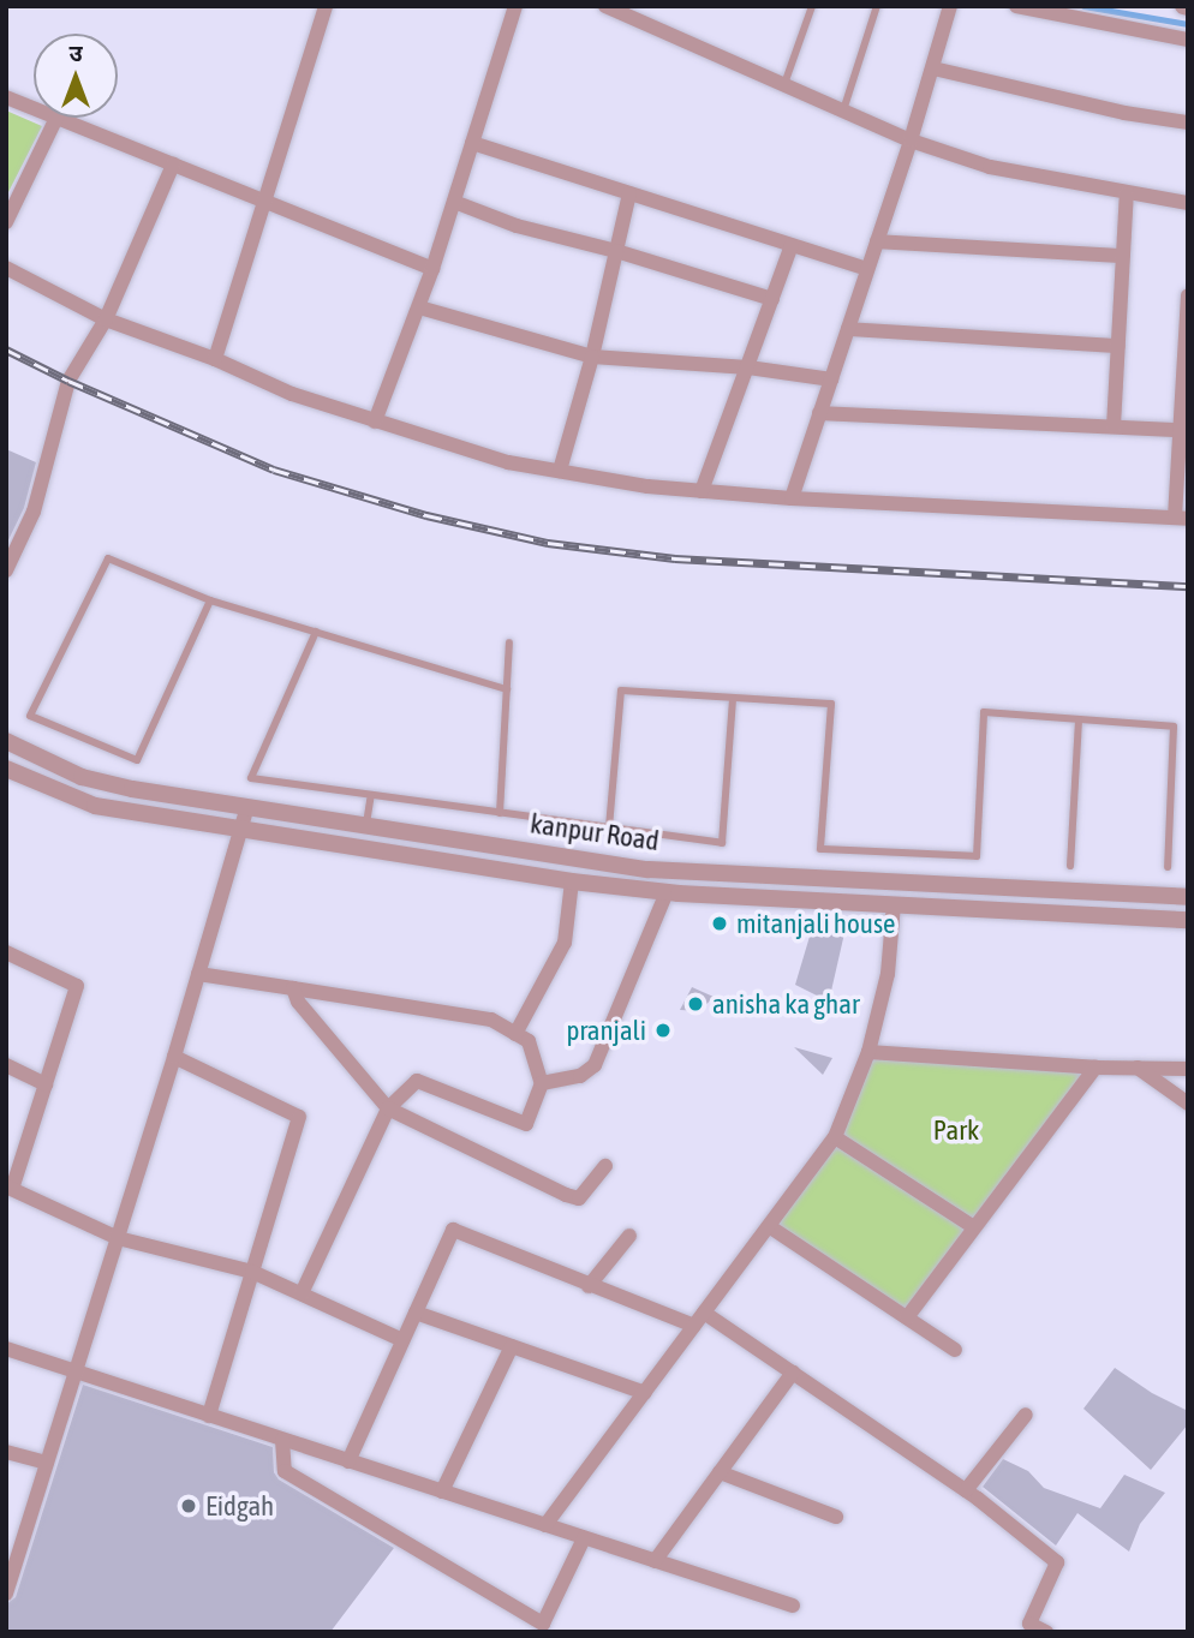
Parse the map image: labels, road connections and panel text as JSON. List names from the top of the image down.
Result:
{
  "streets": {
    "street": ["kanpur Road"]
  },
  "parks": ["Park"],
  "places": [
    "mitanjali house",
    "anisha ka ghar",
    "pranjali",
    "Eidgah"
  ],
  "north": "top"
}
